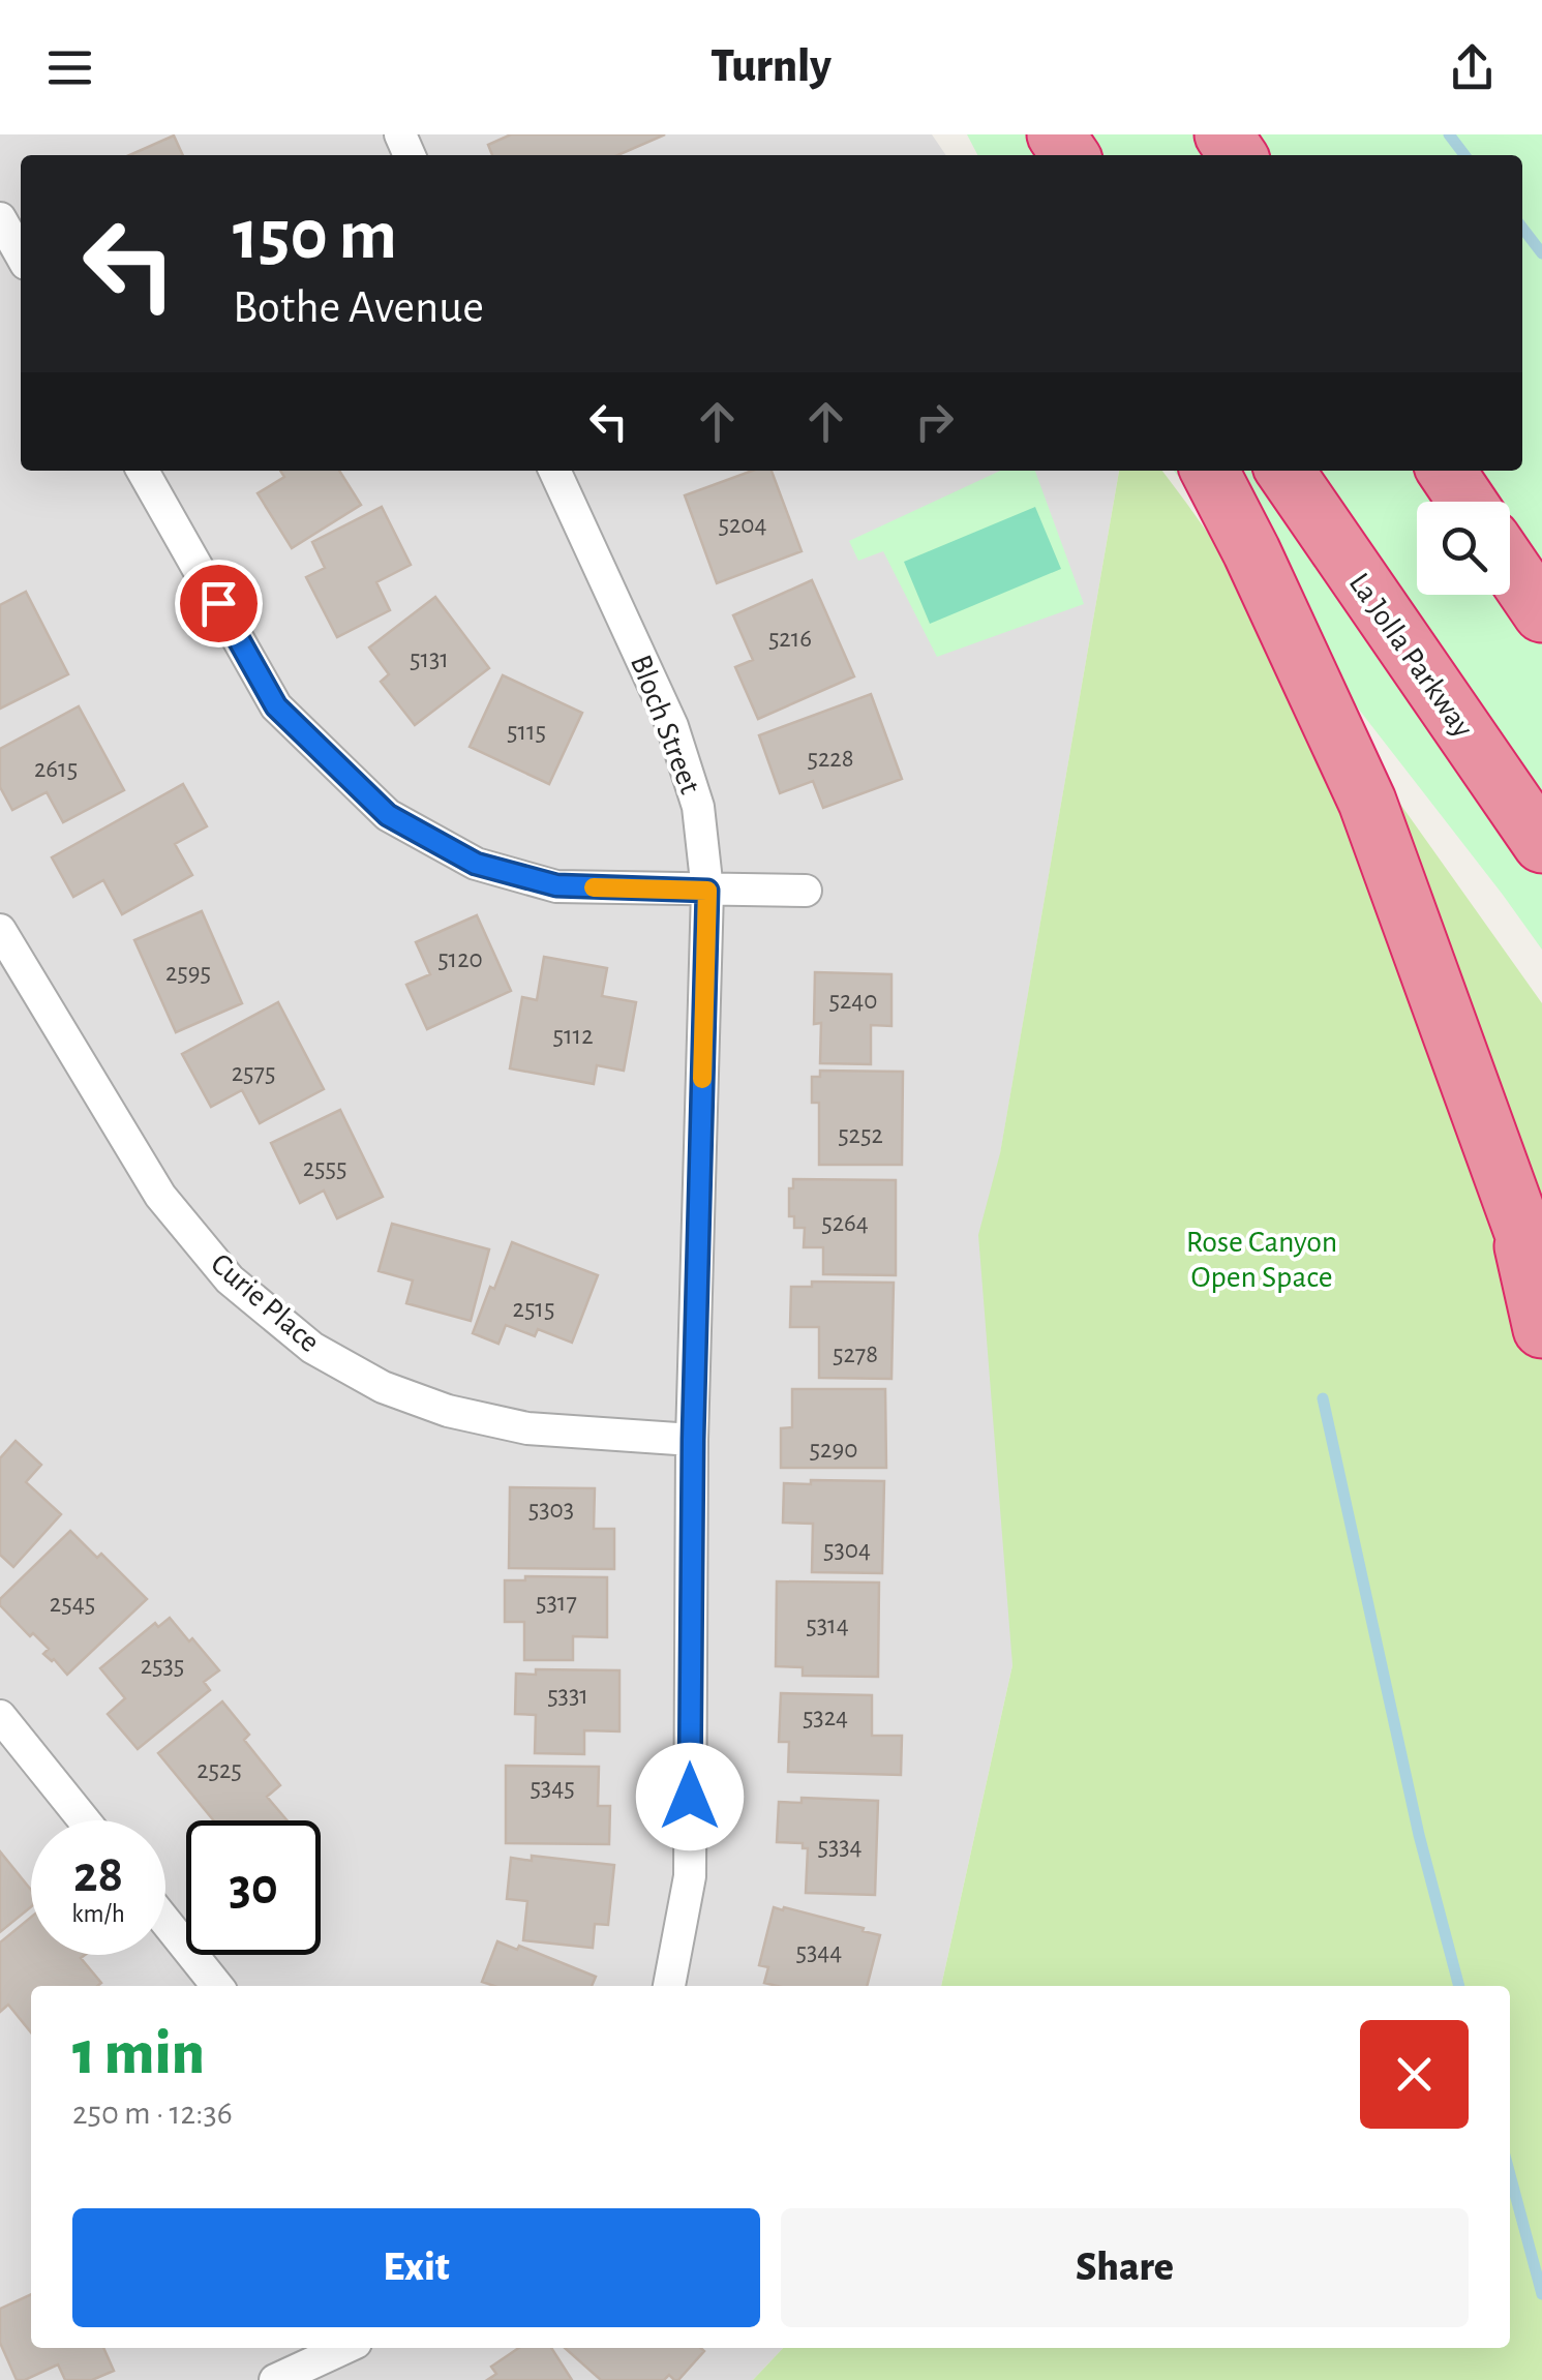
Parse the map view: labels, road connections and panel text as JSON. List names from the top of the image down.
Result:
{
  "streets": {
    "highway": ["La Jolla Parkway"],
    "street": ["Bloch Street", "Curie Place"]
  },
  "crossings": [
    ["Bloch Street", "Curie Place"]
  ],
  "parks": ["Rose Canyon Open Space"],
  "house_numbers": [
    "5204",
    "5216",
    "5131",
    "5115",
    "5228",
    "2615",
    "5120",
    "2595",
    "5240",
    "5112",
    "2575",
    "5252",
    "2555",
    "5264",
    "2515",
    "5278",
    "5290",
    "5303",
    "5304",
    "5317",
    "2545",
    "5314",
    "2535",
    "5331",
    "5324",
    "2525",
    "5345",
    "5334",
    "5344"
  ],
  "page": {
    "header": "Turnly",
    "turn": ["150 m", "Bothe Avenue"],
    "speed": "28 km/h",
    "limit": "30",
    "heading": ["1 min", "250 m · 12:36"],
    "buttons": ["Exit", "Share"]
  }
}
